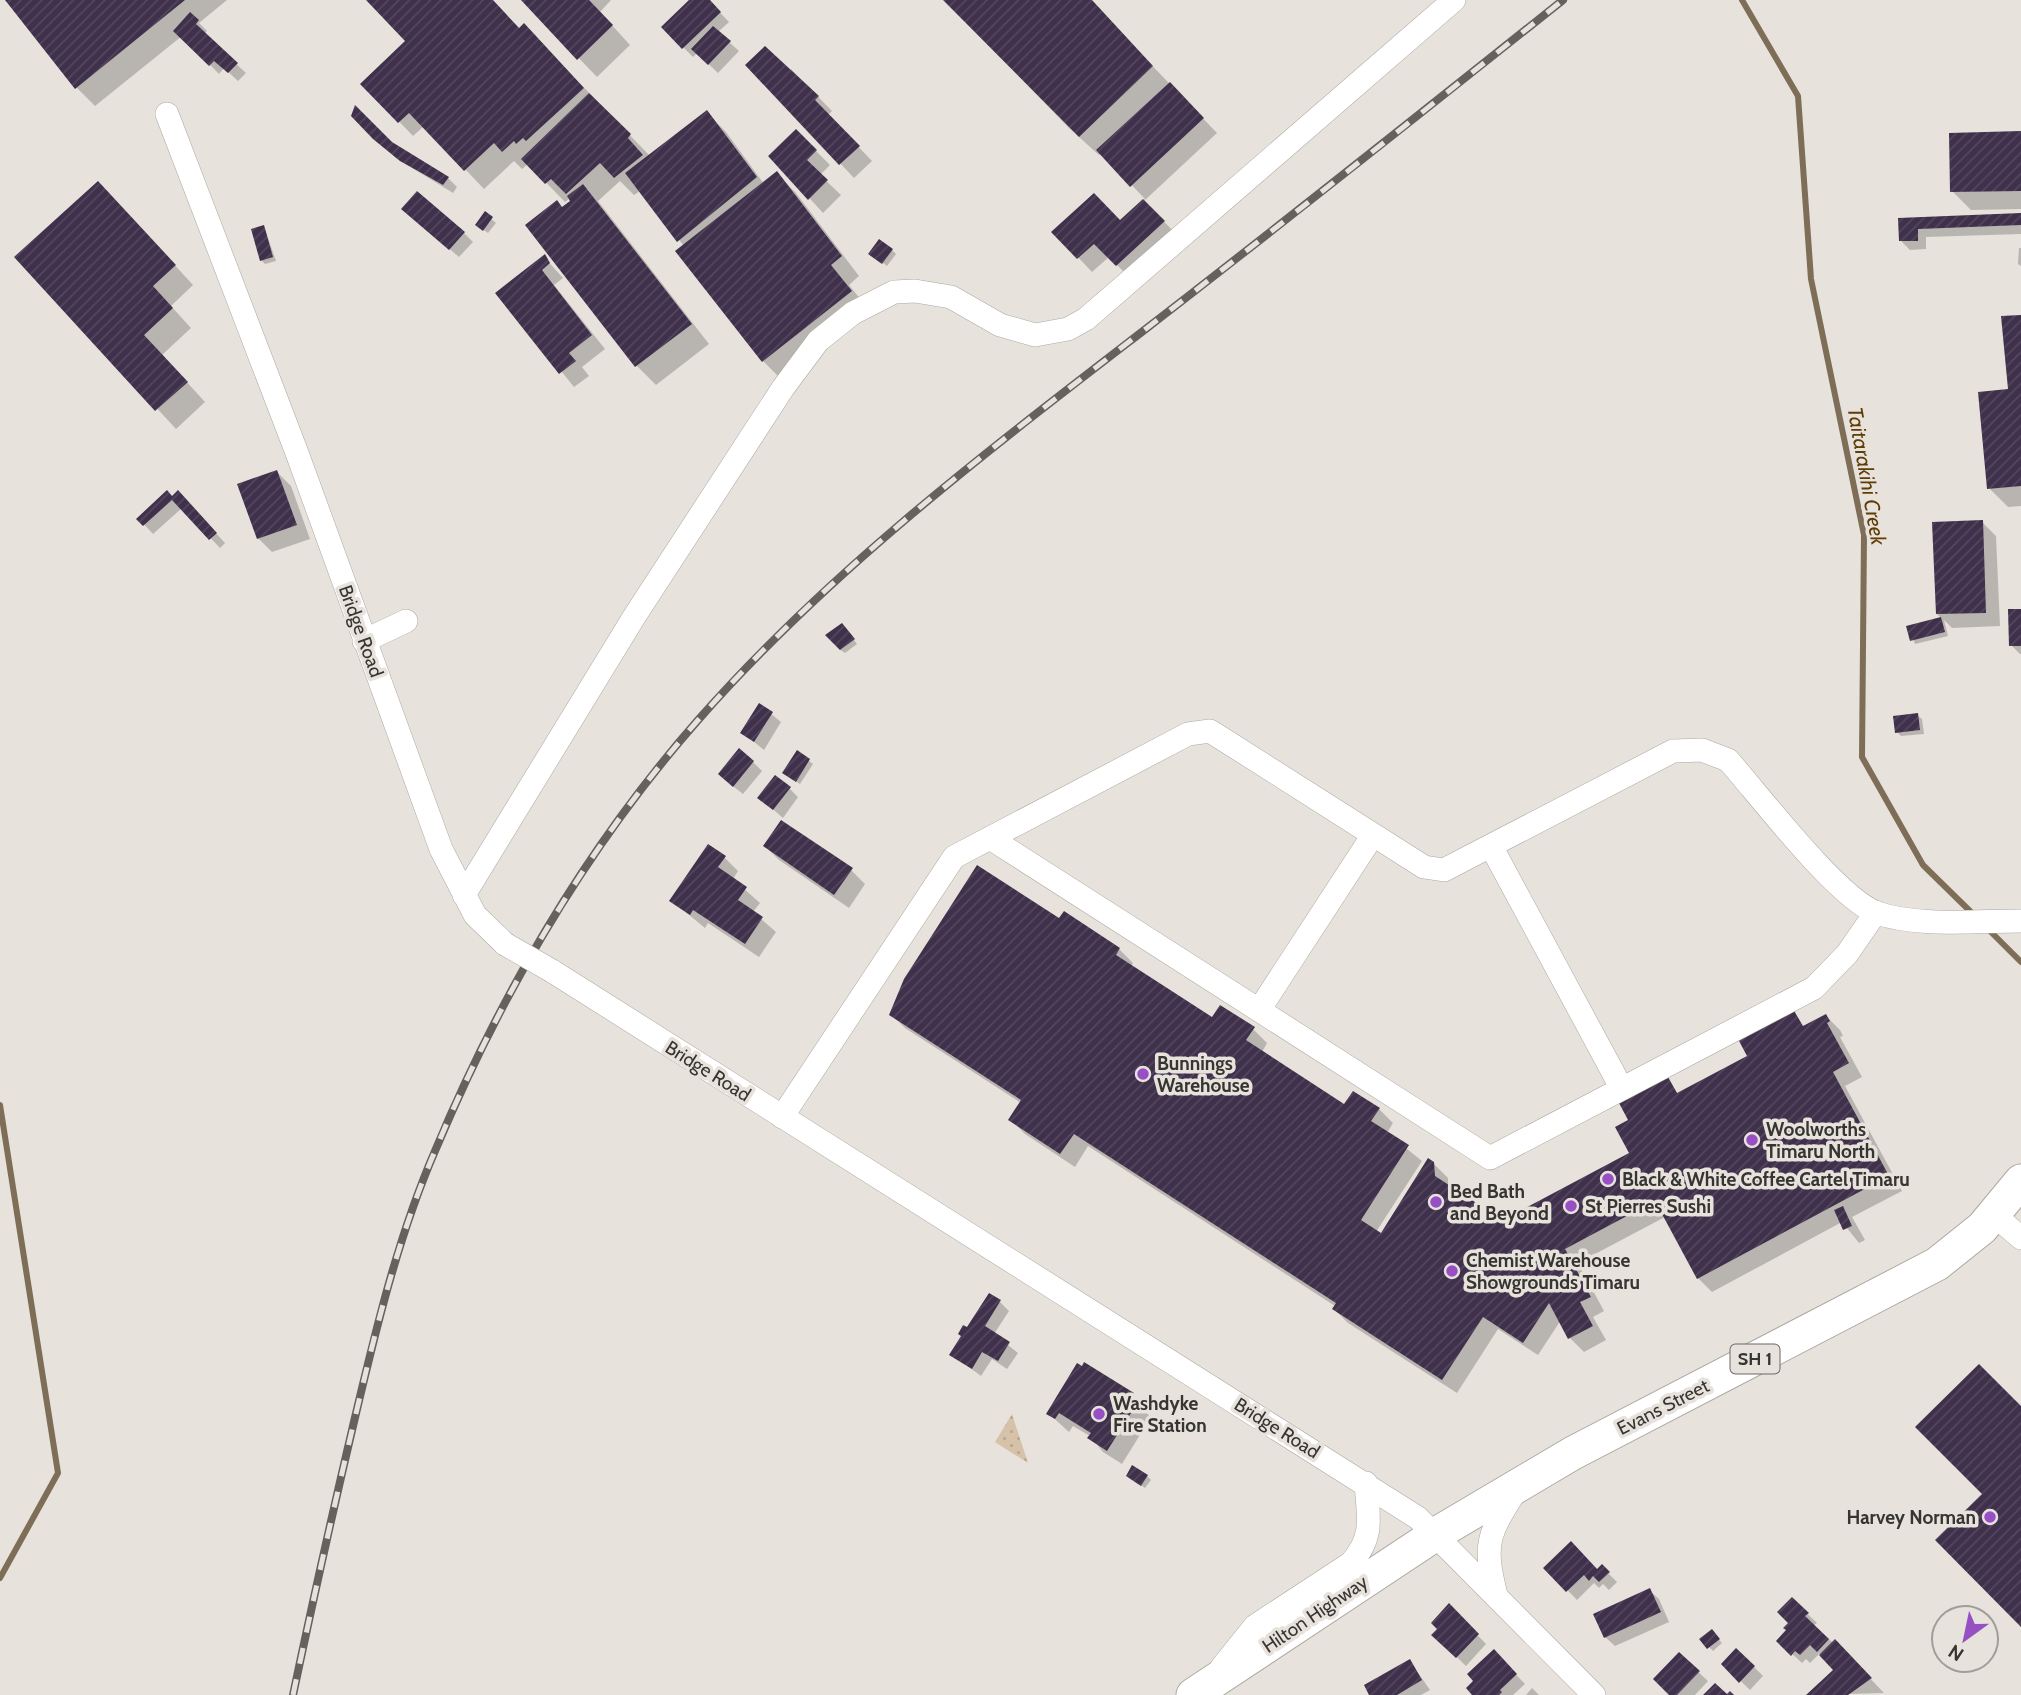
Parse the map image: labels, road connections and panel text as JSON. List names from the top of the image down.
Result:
{
  "streets": {
    "highway": ["SH 1", "Evans Street", "Hilton Highway"],
    "street": ["Bridge Road"]
  },
  "crossings": [
    ["Bridge Road", "Evans Street"],
    ["Bridge Road", "Hilton Highway"],
    ["Evans Street", "Hilton Highway"]
  ],
  "water": ["Taitarakihi Creek"],
  "places": [
    "Bunnings Warehouse",
    "Woolworths Timaru North",
    "Black & White Coffee Cartel Timaru",
    "Bed Bath and Beyond",
    "St Pierres Sushi",
    "Chemist Warehouse Showgrounds Timaru",
    "Washdyke Fire Station",
    "Harvey Norman"
  ],
  "north": "bottom left"
}
